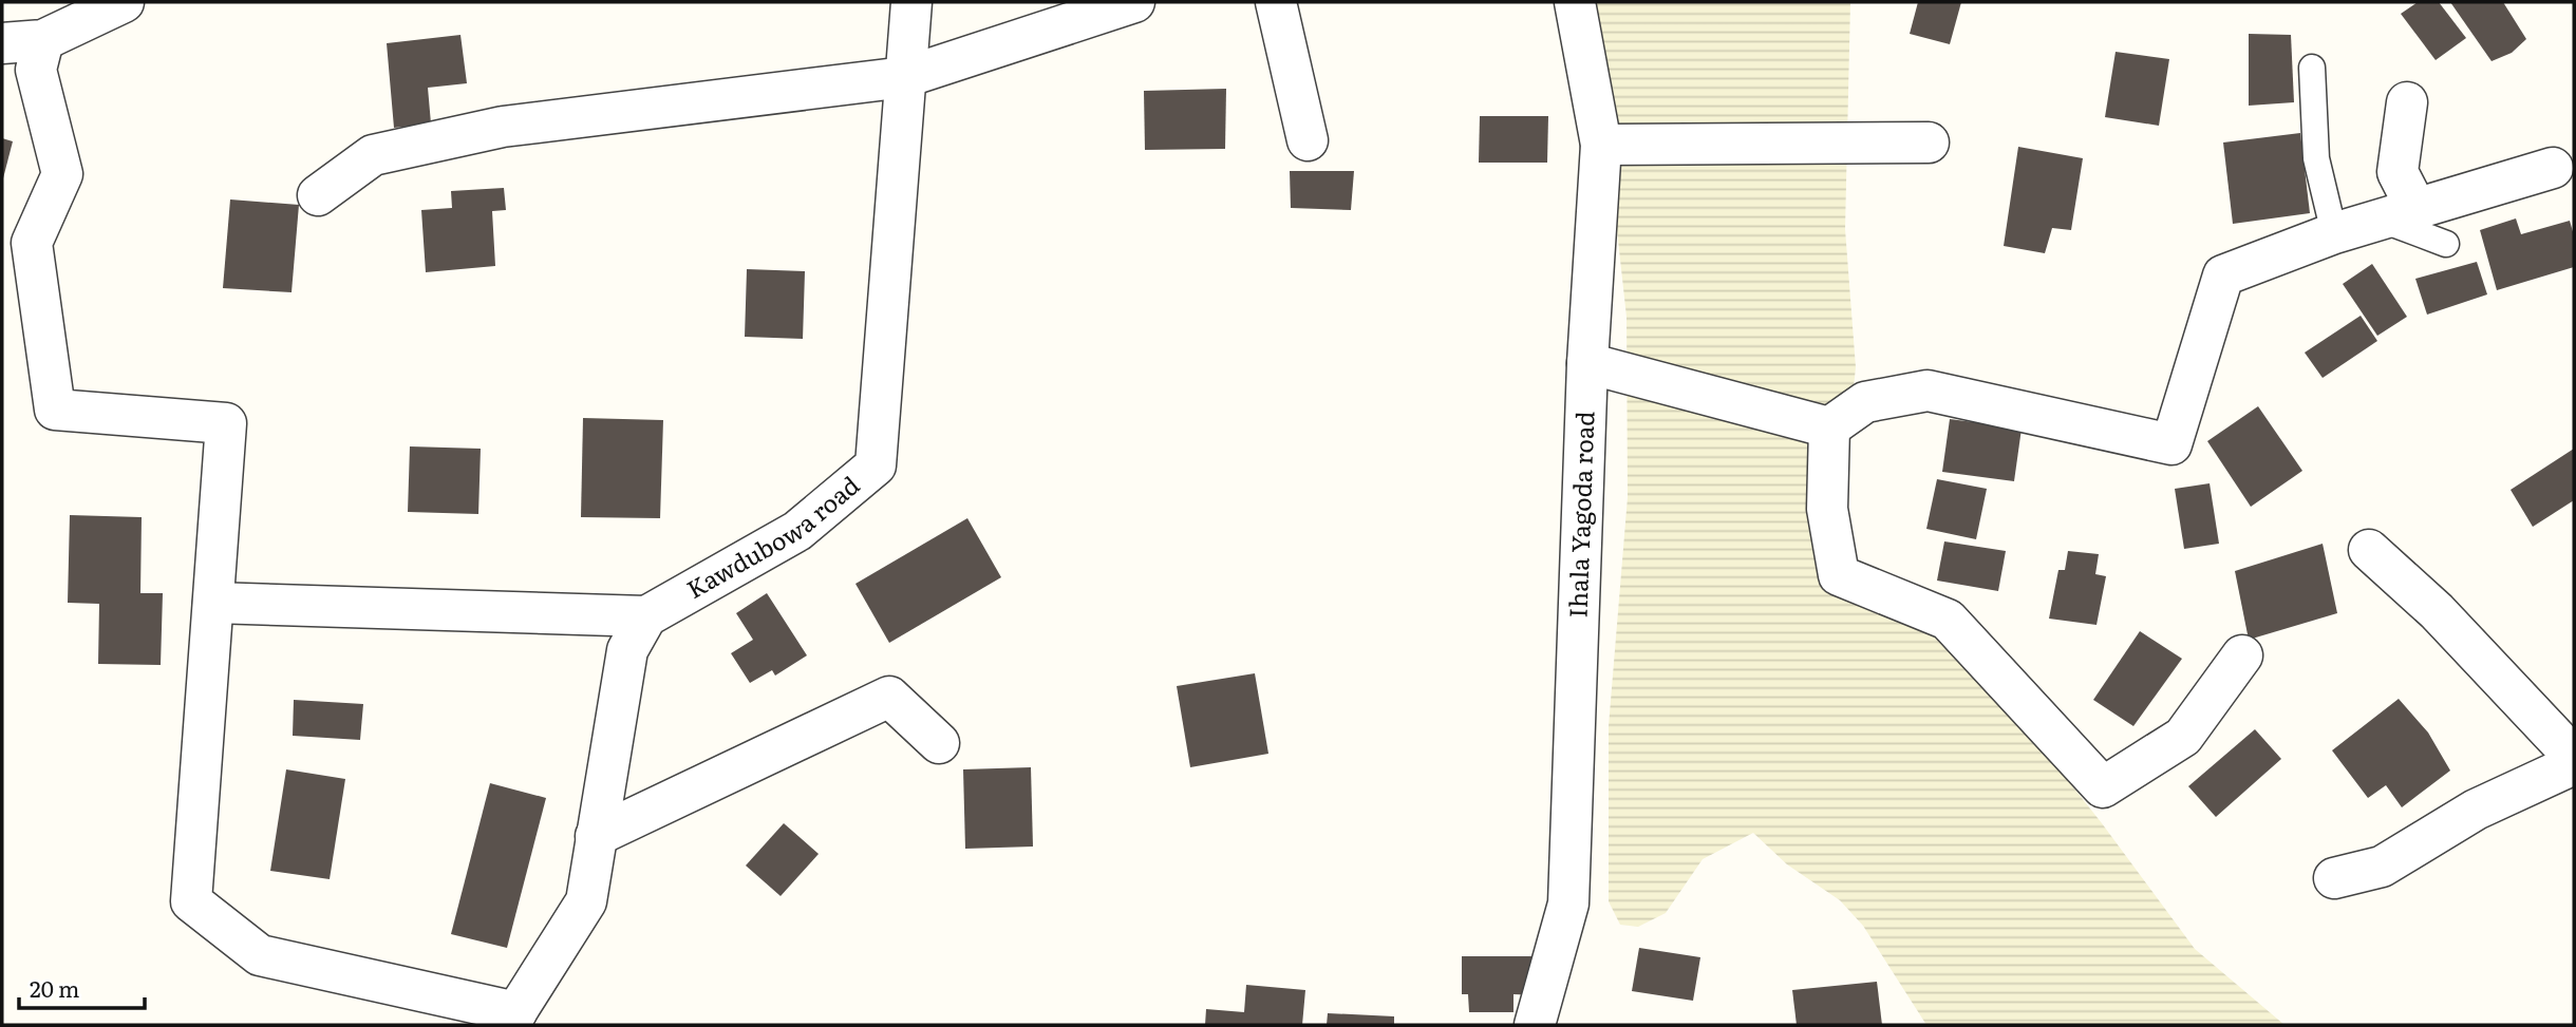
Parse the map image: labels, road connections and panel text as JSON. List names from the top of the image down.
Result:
{
  "streets": {
    "street": ["Ihala Yagoda road", "Kawdubowa road"]
  },
  "scale_bar": "20 m"
}
